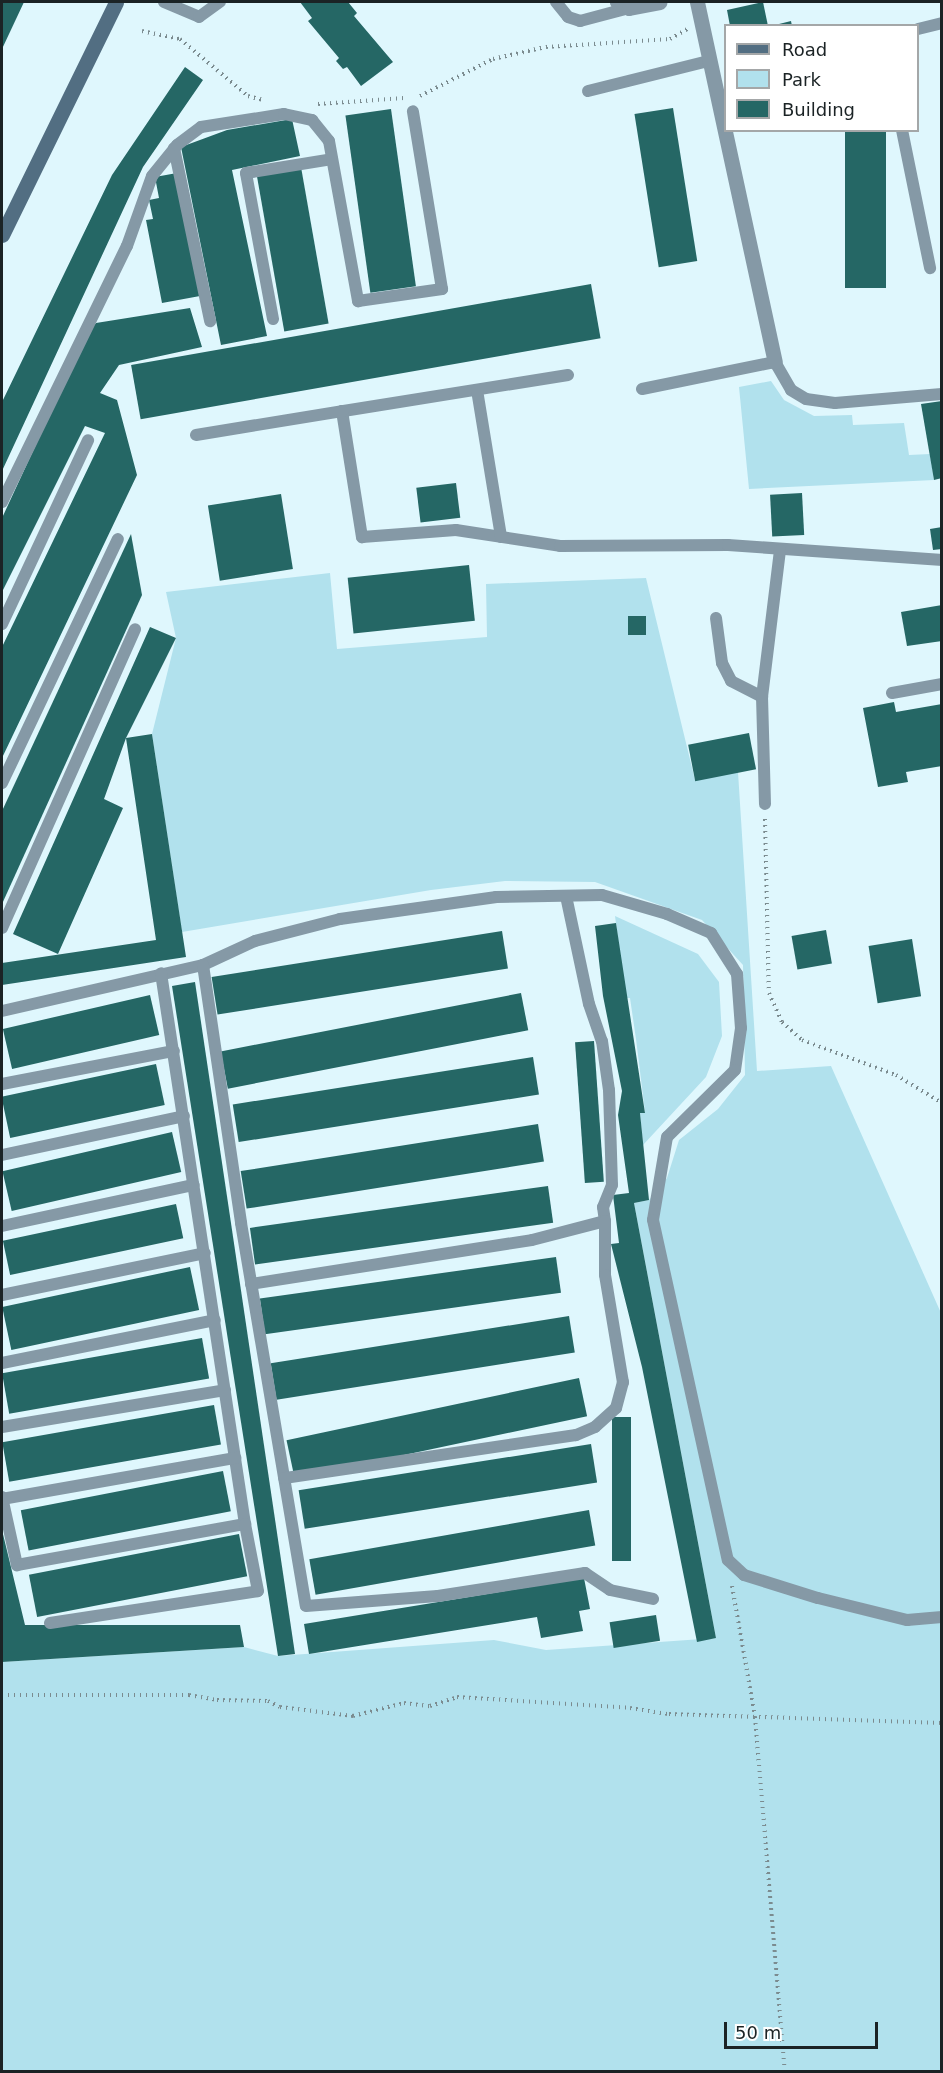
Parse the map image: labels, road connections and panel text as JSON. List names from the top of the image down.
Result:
{
  "legend": ["Road", "Park", "Building"],
  "scale_bar": "50 m"
}
